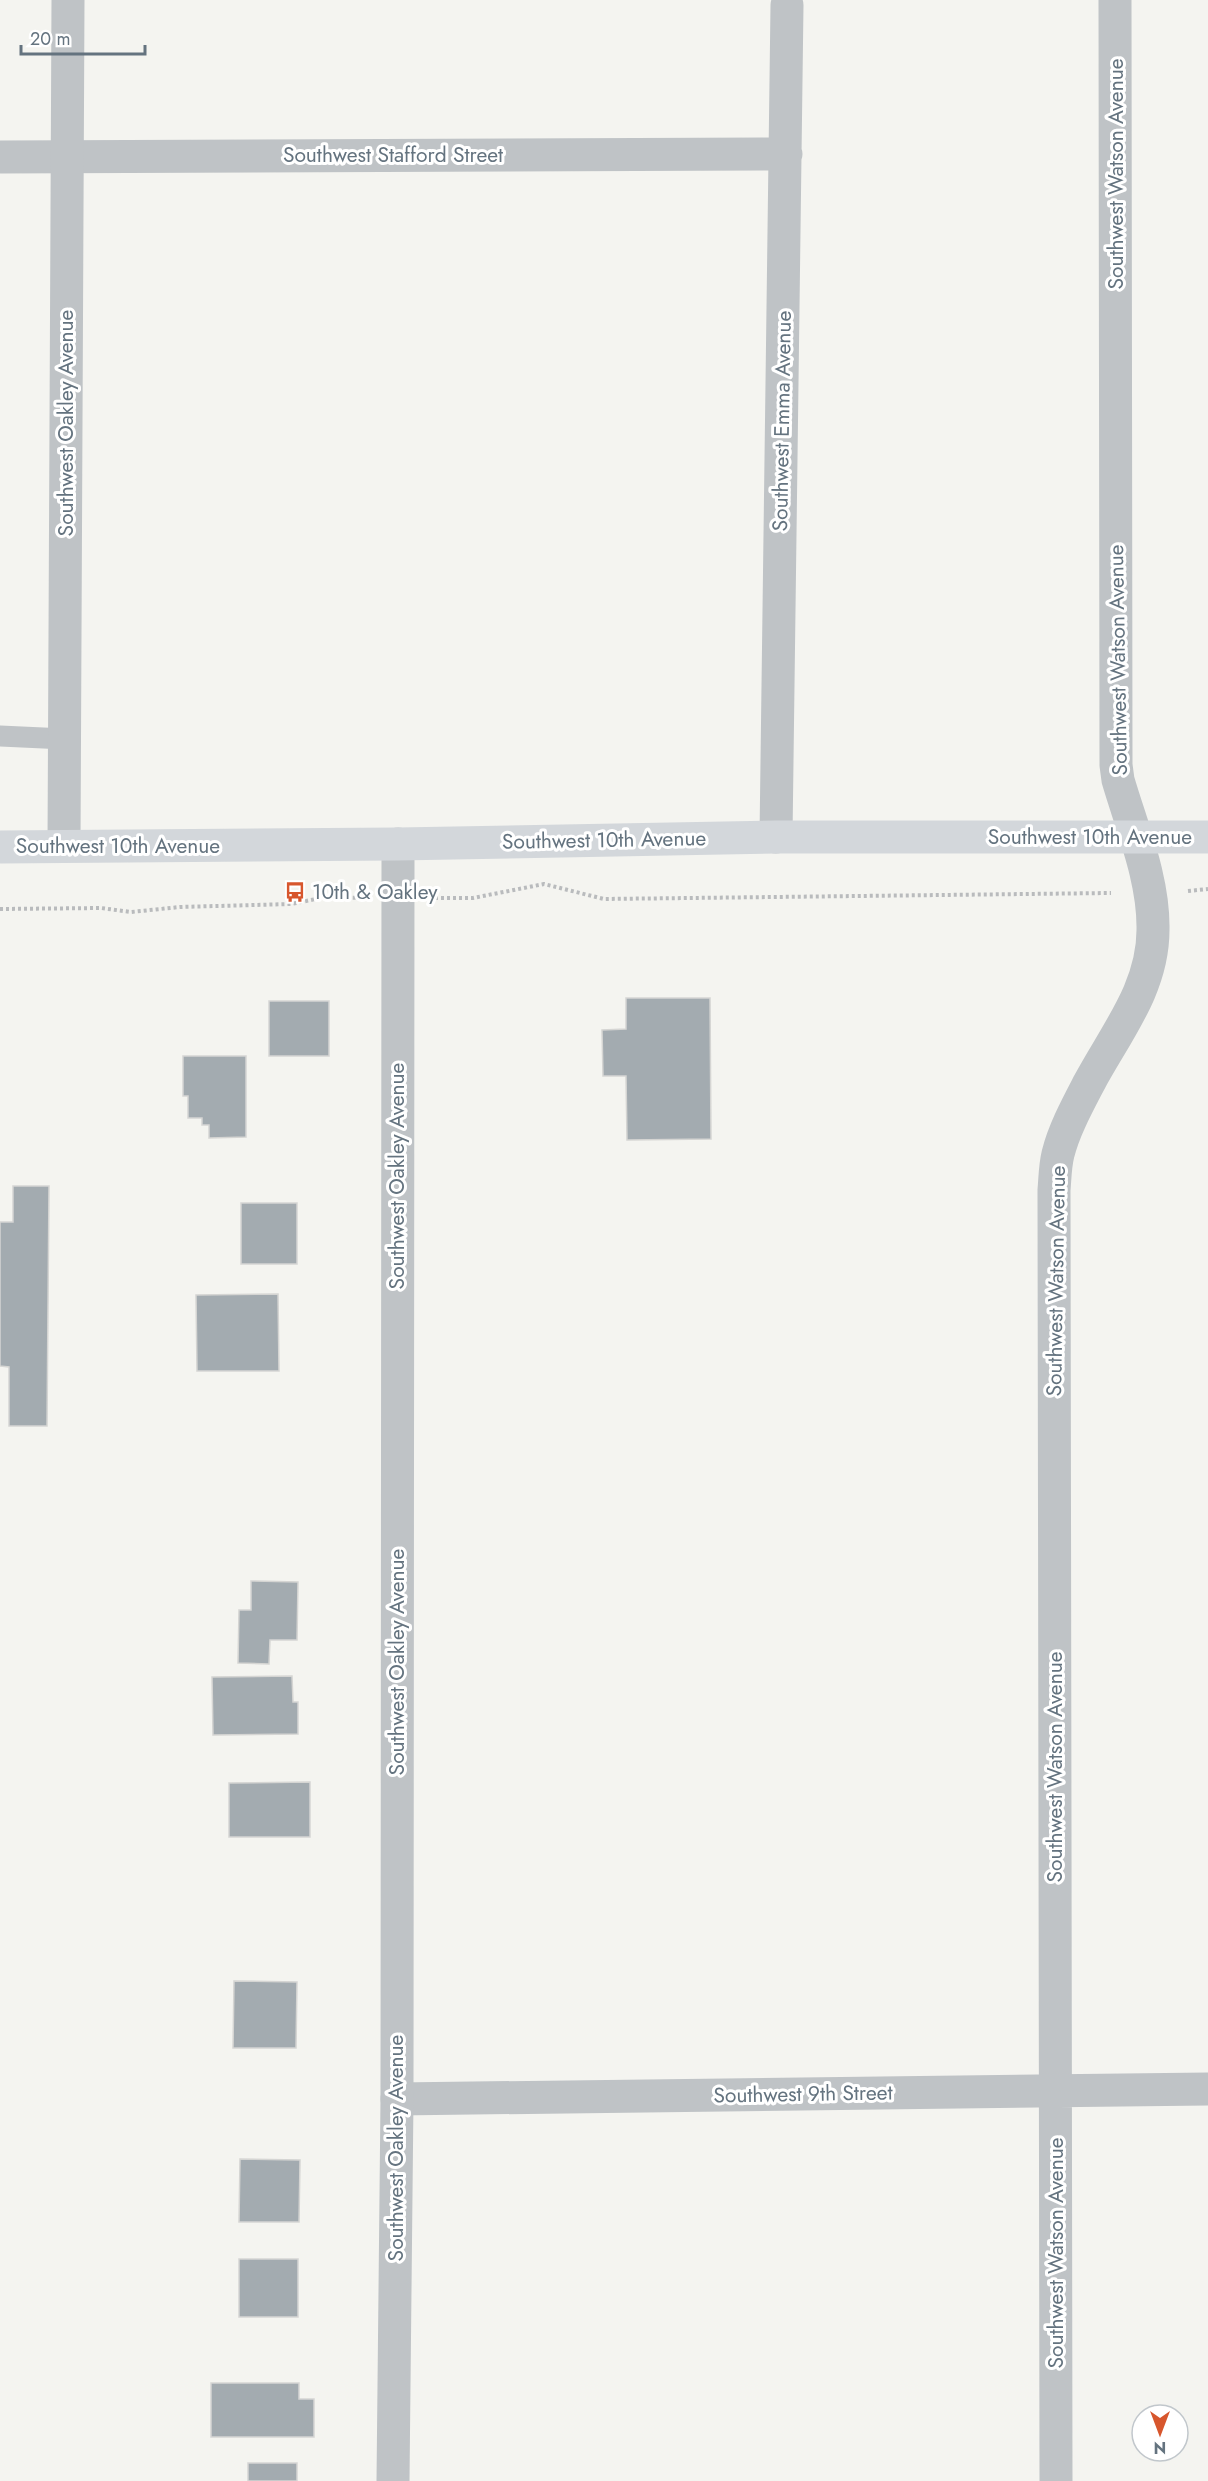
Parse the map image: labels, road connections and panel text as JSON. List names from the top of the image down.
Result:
{
  "streets": {
    "main road": ["Southwest 10th Avenue"],
    "street": [
      "Southwest Stafford Street",
      "Southwest Watson Avenue",
      "Southwest Emma Avenue",
      "Southwest Oakley Avenue",
      "Southwest 9th Street"
    ]
  },
  "crossings": [
    ["Southwest Stafford Street", "Southwest Emma Avenue"],
    ["Southwest Stafford Street", "Southwest Oakley Avenue"],
    ["Southwest Watson Avenue", "Southwest 10th Avenue"],
    ["Southwest Watson Avenue", "Southwest 9th Street"],
    ["Southwest Emma Avenue", "Southwest 10th Avenue"],
    ["Southwest Oakley Avenue", "Southwest 10th Avenue"],
    ["Southwest Oakley Avenue", "Southwest 9th Street"]
  ],
  "places": {
    "bus stop": ["10th & Oakley"]
  },
  "scale_bar": "20 m",
  "north": "bottom"
}
